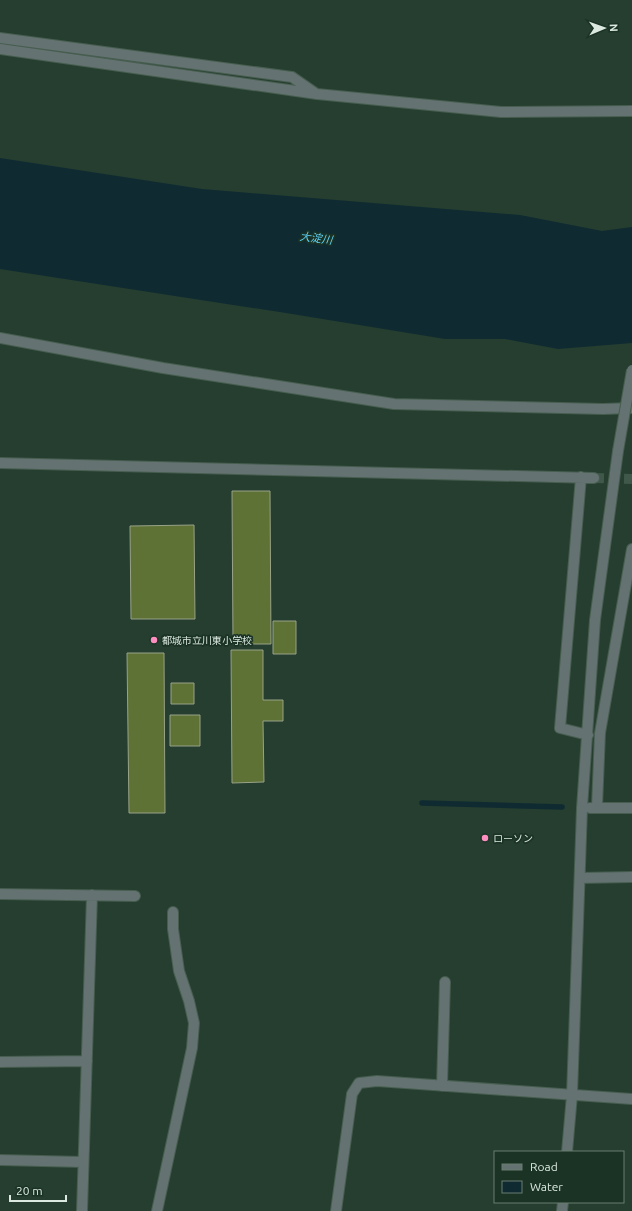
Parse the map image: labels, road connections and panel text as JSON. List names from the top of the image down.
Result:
{
  "water": ["大淀川"],
  "places": ["都城市立川東小学校", "ローソン"],
  "legend": ["Road", "Water"],
  "scale_bar": "20 m",
  "north": "right"
}
